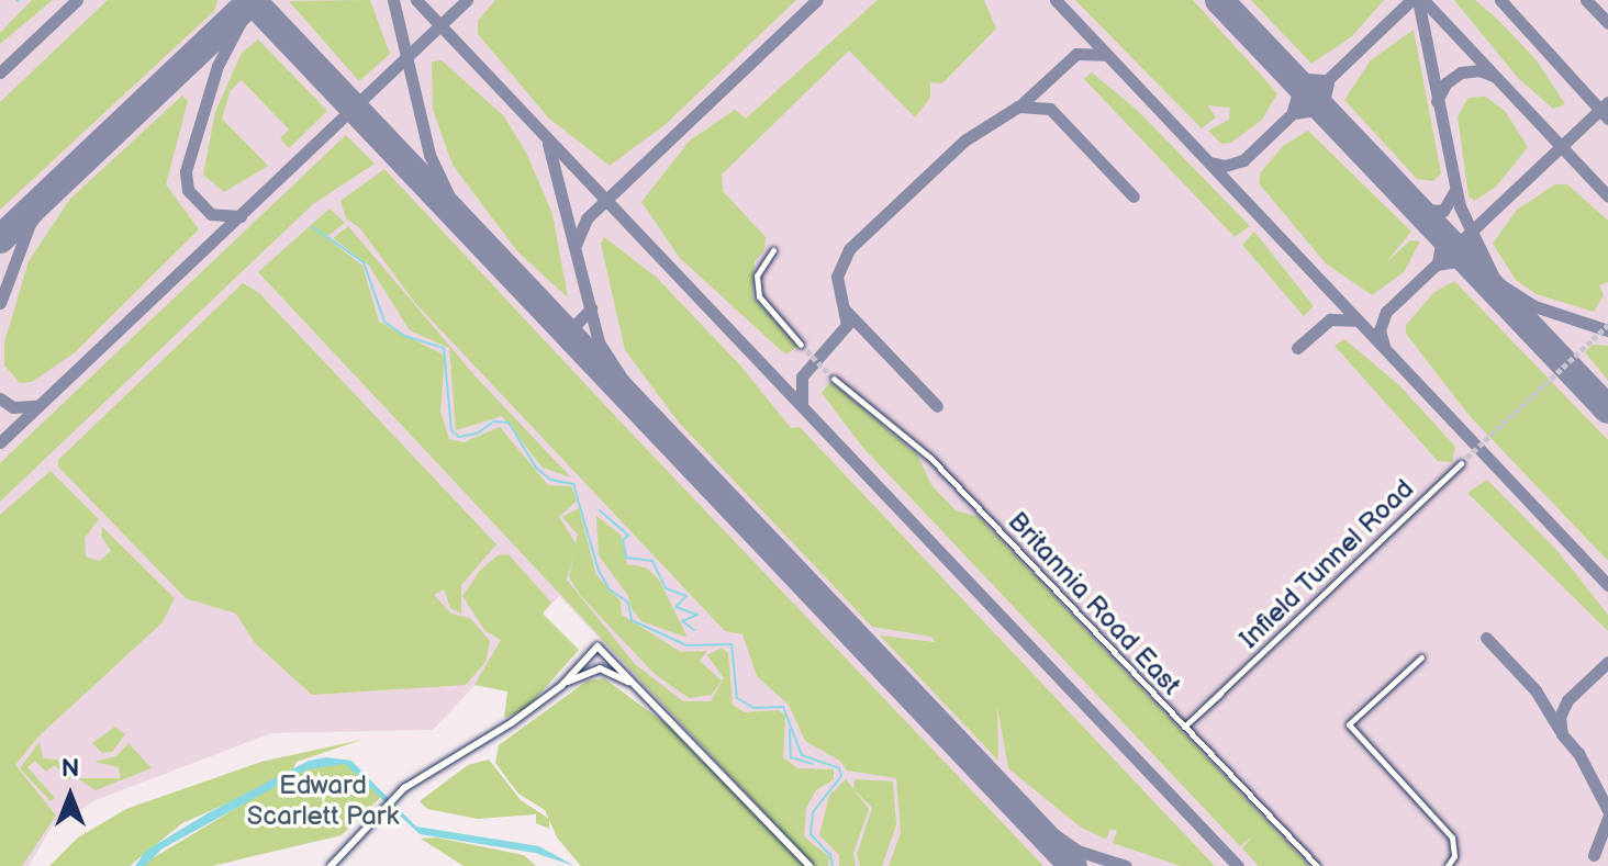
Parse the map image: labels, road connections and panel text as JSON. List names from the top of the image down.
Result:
{
  "streets": {
    "street": ["Infield Tunnel Road", "Britannia Road East"]
  },
  "crossings": [
    ["Infield Tunnel Road", "Britannia Road East"]
  ],
  "parks": ["Edward Scarlett Park"],
  "north": "top"
}
